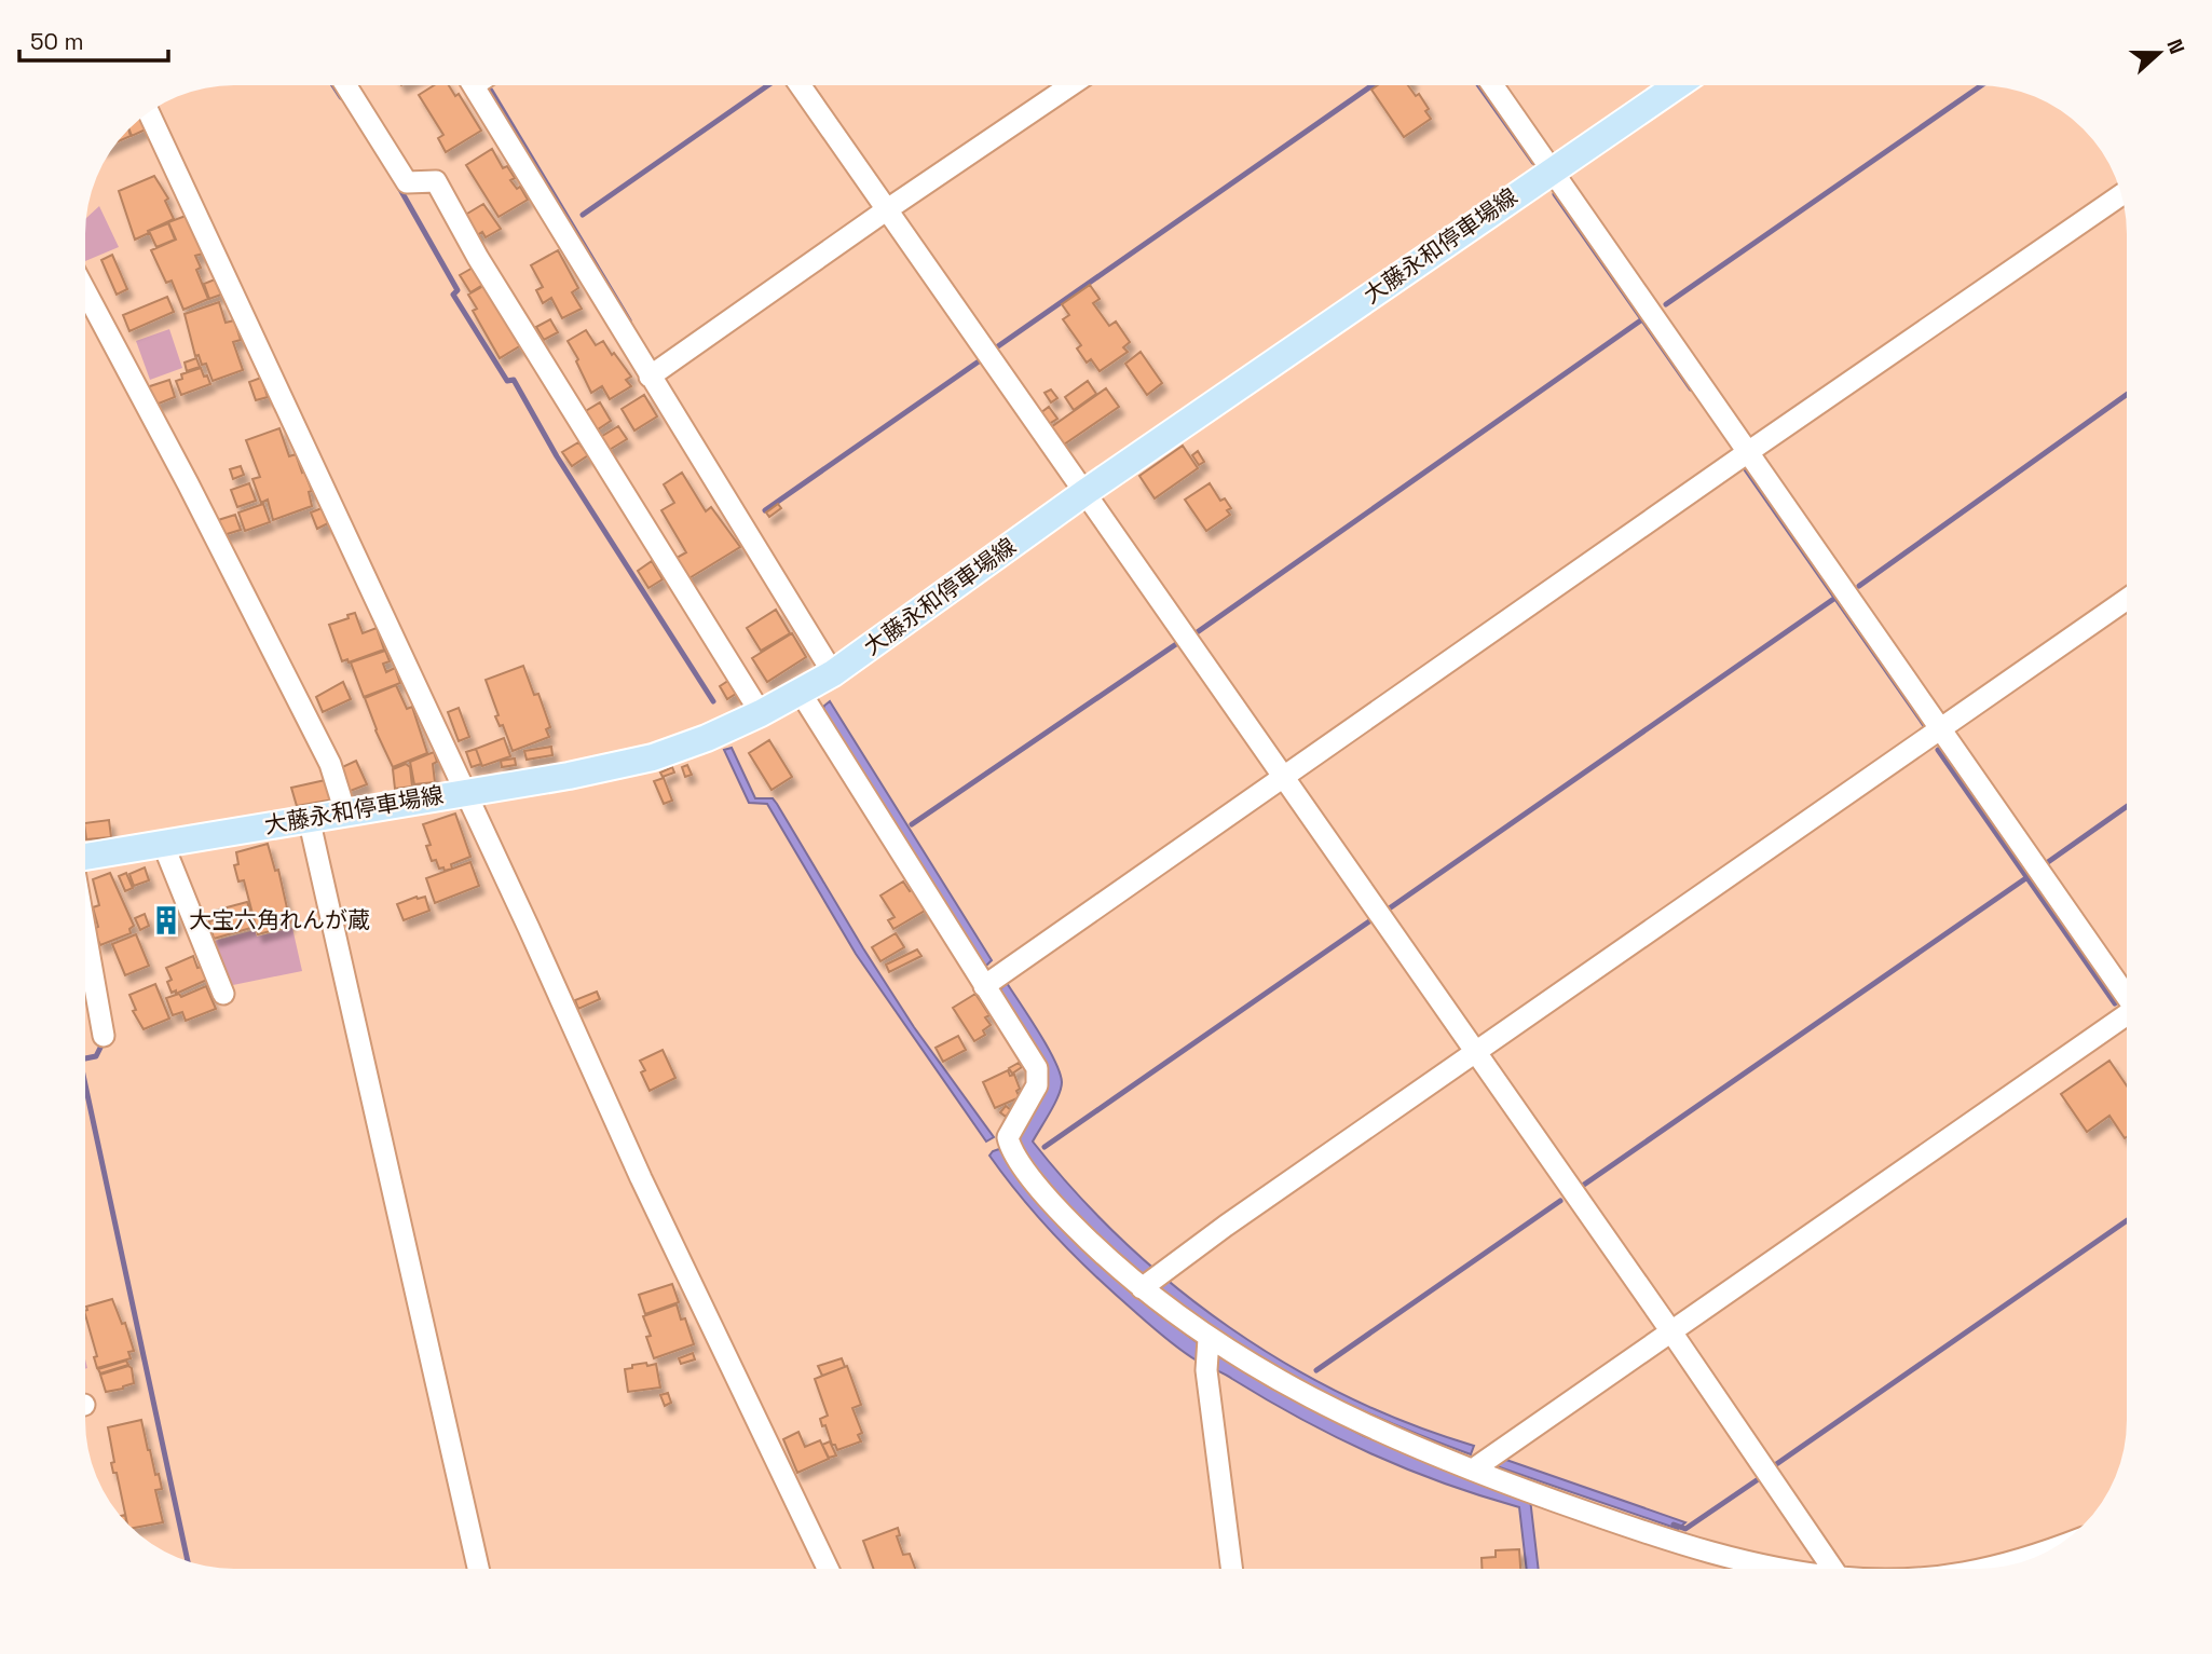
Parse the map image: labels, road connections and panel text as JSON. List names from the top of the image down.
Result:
{
  "streets": {
    "main road": ["大藤永和停車場線"]
  },
  "places": {
    "building": ["大宝六角れんが蔵"]
  },
  "scale_bar": "50 m",
  "north": "right"
}
